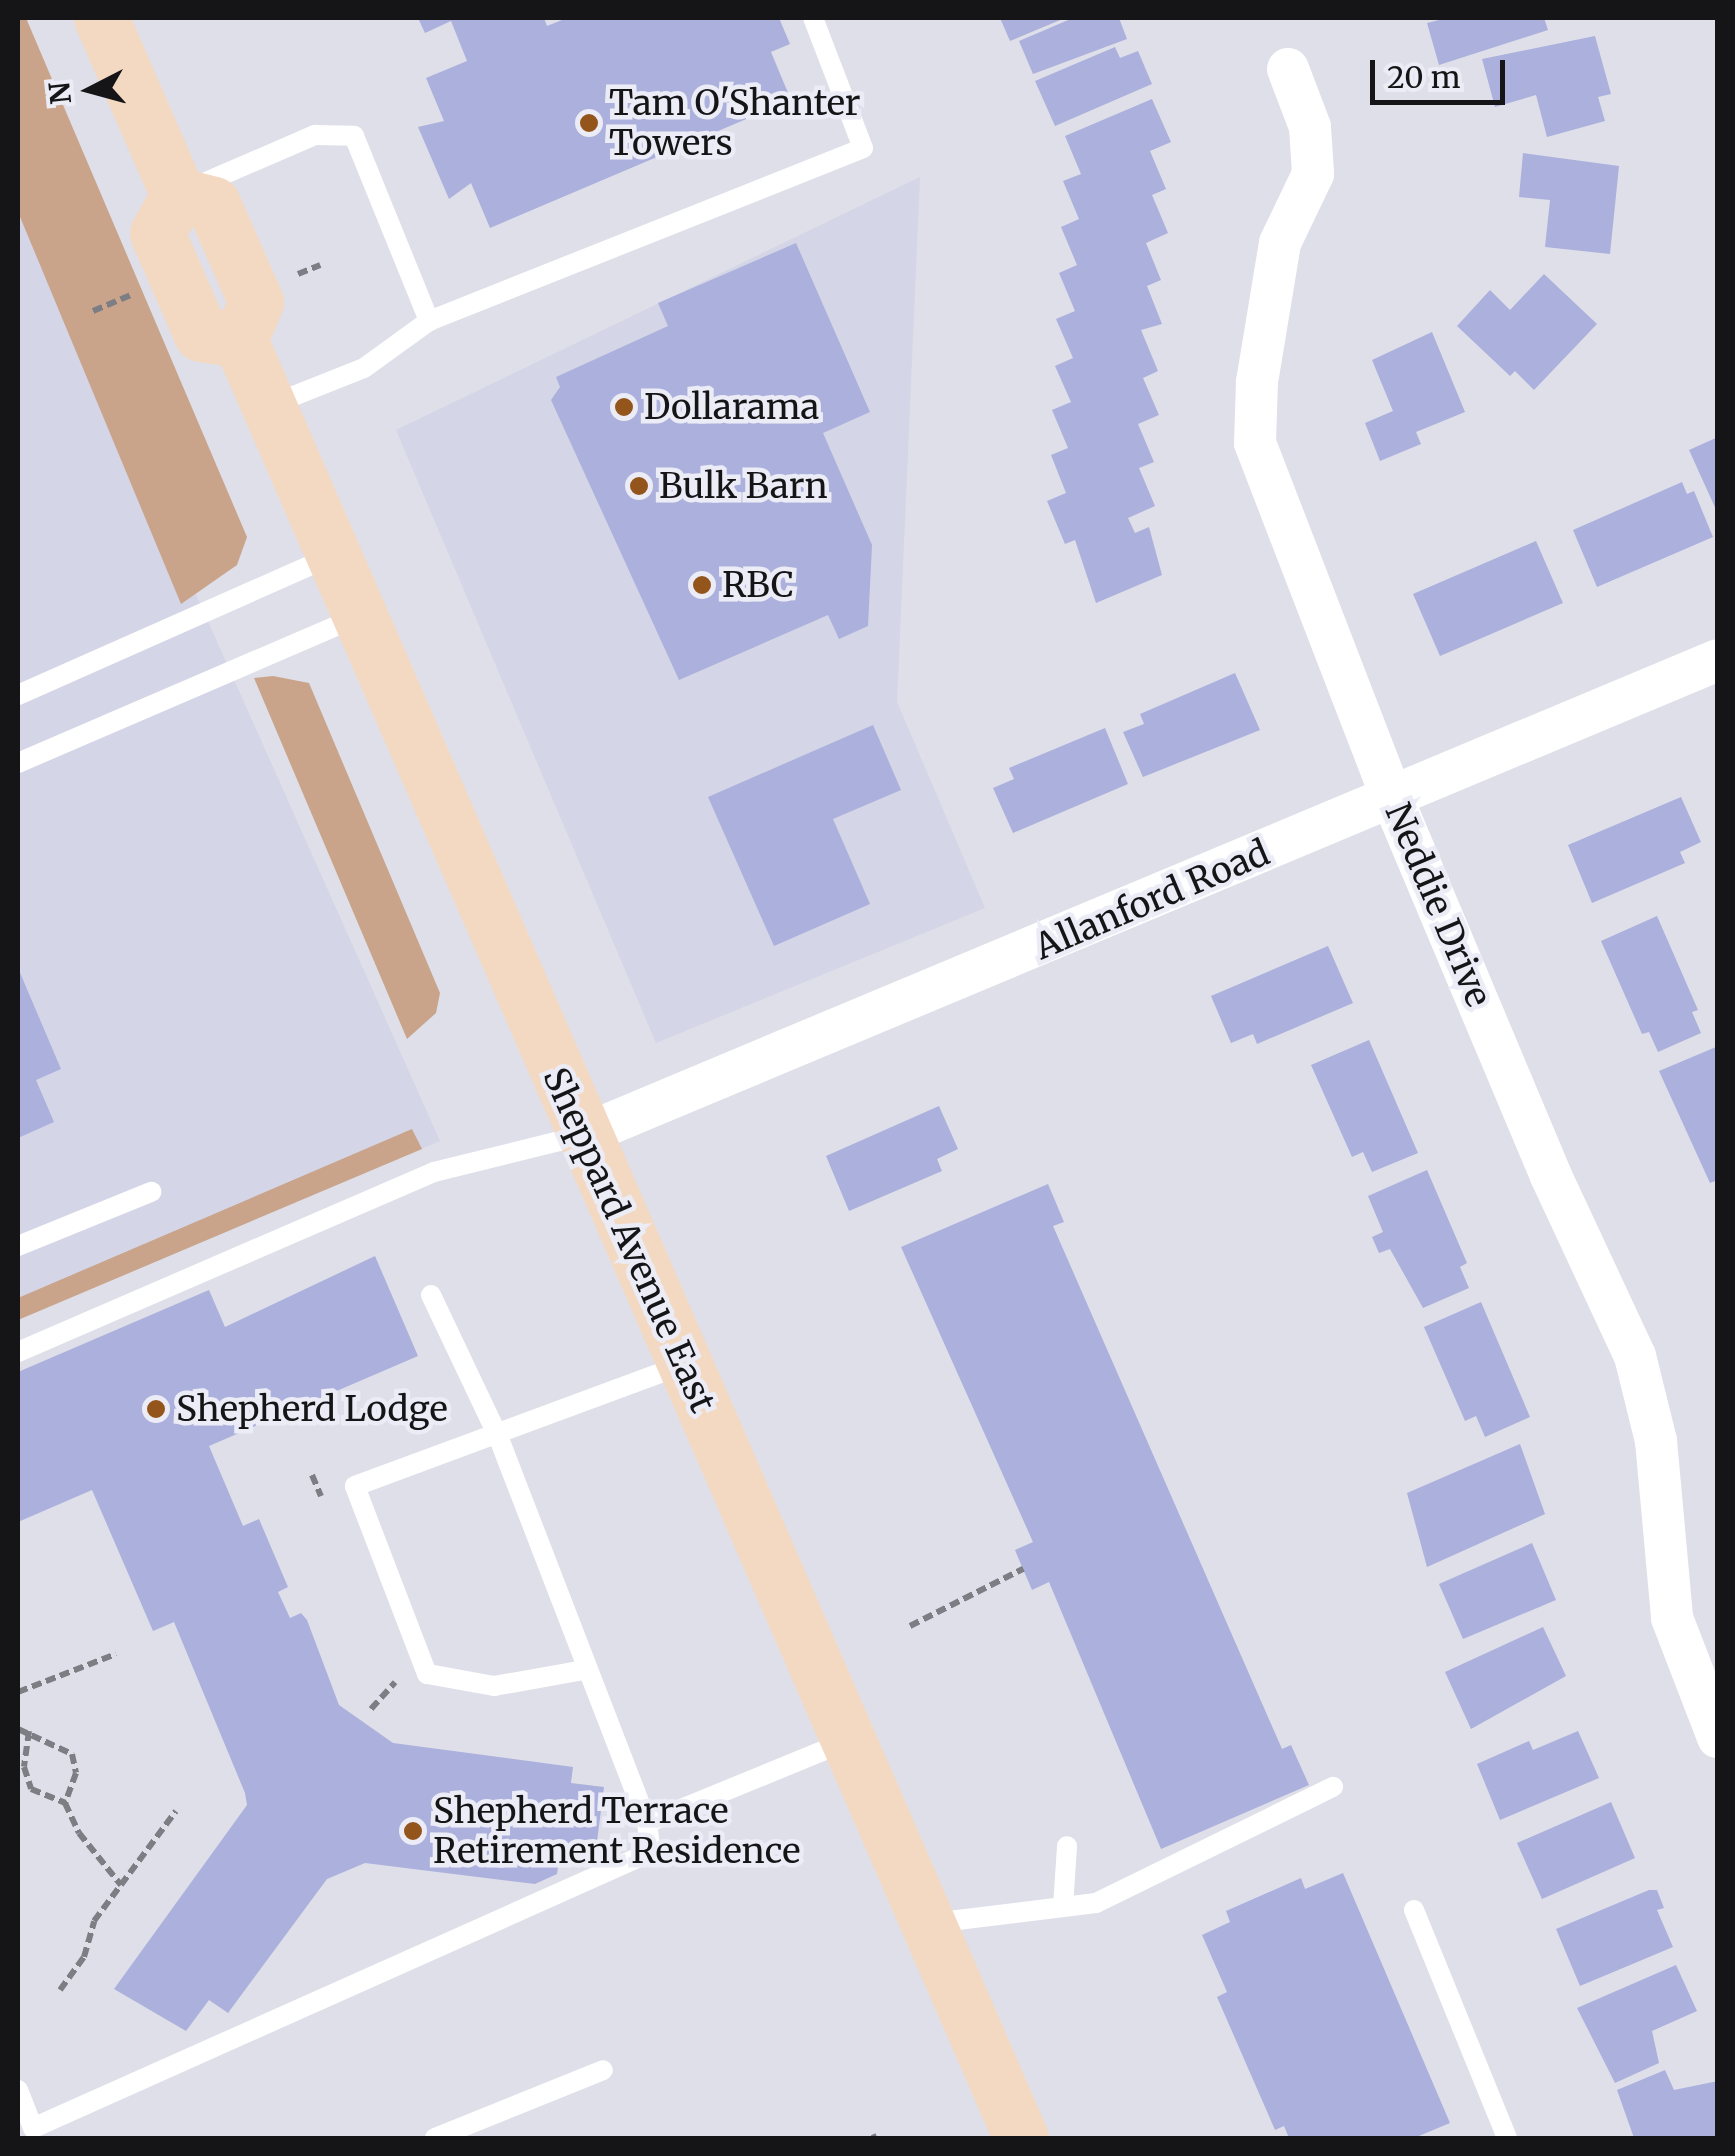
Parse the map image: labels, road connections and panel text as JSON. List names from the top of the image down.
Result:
{
  "streets": {
    "main road": ["Sheppard Avenue East"],
    "street": ["Allanford Road", "Neddie Drive"]
  },
  "crossings": [
    ["Allanford Road", "Neddie Drive"],
    ["Allanford Road", "Sheppard Avenue East"]
  ],
  "places": [
    "Tam O'Shanter Towers",
    "Dollarama",
    "Bulk Barn",
    "RBC",
    "Shepherd Lodge",
    "Shepherd Terrace Retirement Residence"
  ],
  "scale_bar": "20 m",
  "north": "left"
}
